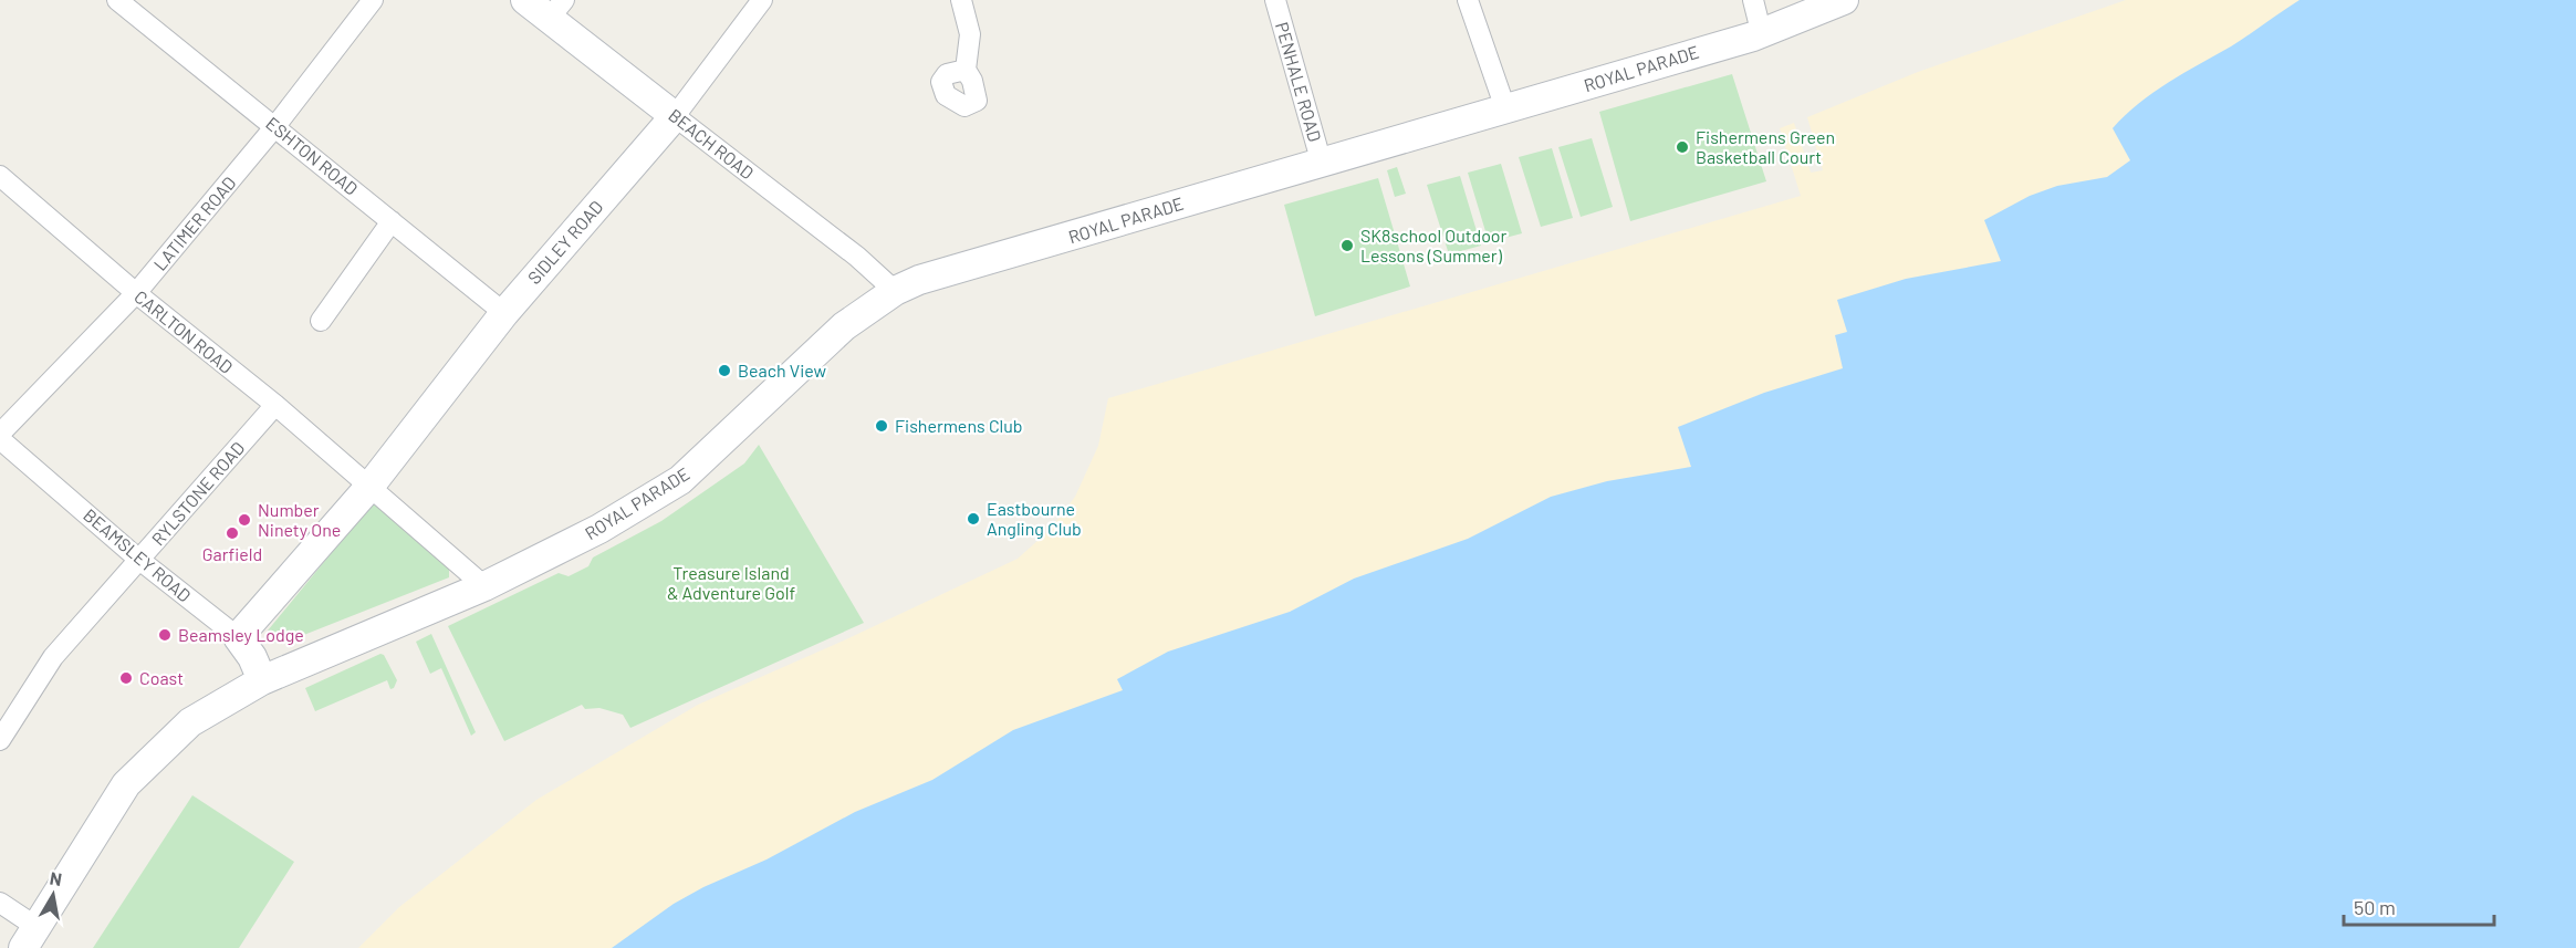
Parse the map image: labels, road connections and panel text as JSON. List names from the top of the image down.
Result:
{
  "streets": {
    "street": [
      "ROYAL PARADE",
      "PENHALE ROAD",
      "BEACH ROAD",
      "ESHTON ROAD",
      "LATIMER ROAD",
      "SIDLEY ROAD",
      "CARLTON ROAD",
      "RYLSTONE ROAD",
      "BEAMSLEY ROAD"
    ]
  },
  "crossings": [
    ["ROYAL PARADE", "PENHALE ROAD"],
    ["ROYAL PARADE", "BEACH ROAD"],
    ["ROYAL PARADE", "BEAMSLEY ROAD"],
    ["BEACH ROAD", "SIDLEY ROAD"],
    ["ESHTON ROAD", "LATIMER ROAD"],
    ["ESHTON ROAD", "SIDLEY ROAD"],
    ["LATIMER ROAD", "CARLTON ROAD"],
    ["SIDLEY ROAD", "CARLTON ROAD"],
    ["CARLTON ROAD", "RYLSTONE ROAD"],
    ["RYLSTONE ROAD", "BEAMSLEY ROAD"]
  ],
  "parks": ["Treasure Island & Adventure Golf"],
  "places": [
    "Fishermens Green Basketball Court",
    "SK8school Outdoor Lessons (Summer)",
    "Beach View",
    "Fishermens Club",
    "Eastbourne Angling Club",
    "Number Ninety One",
    "Garfield",
    "Beamsley Lodge",
    "Coast"
  ],
  "scale_bar": "50 m",
  "north": "top"
}
